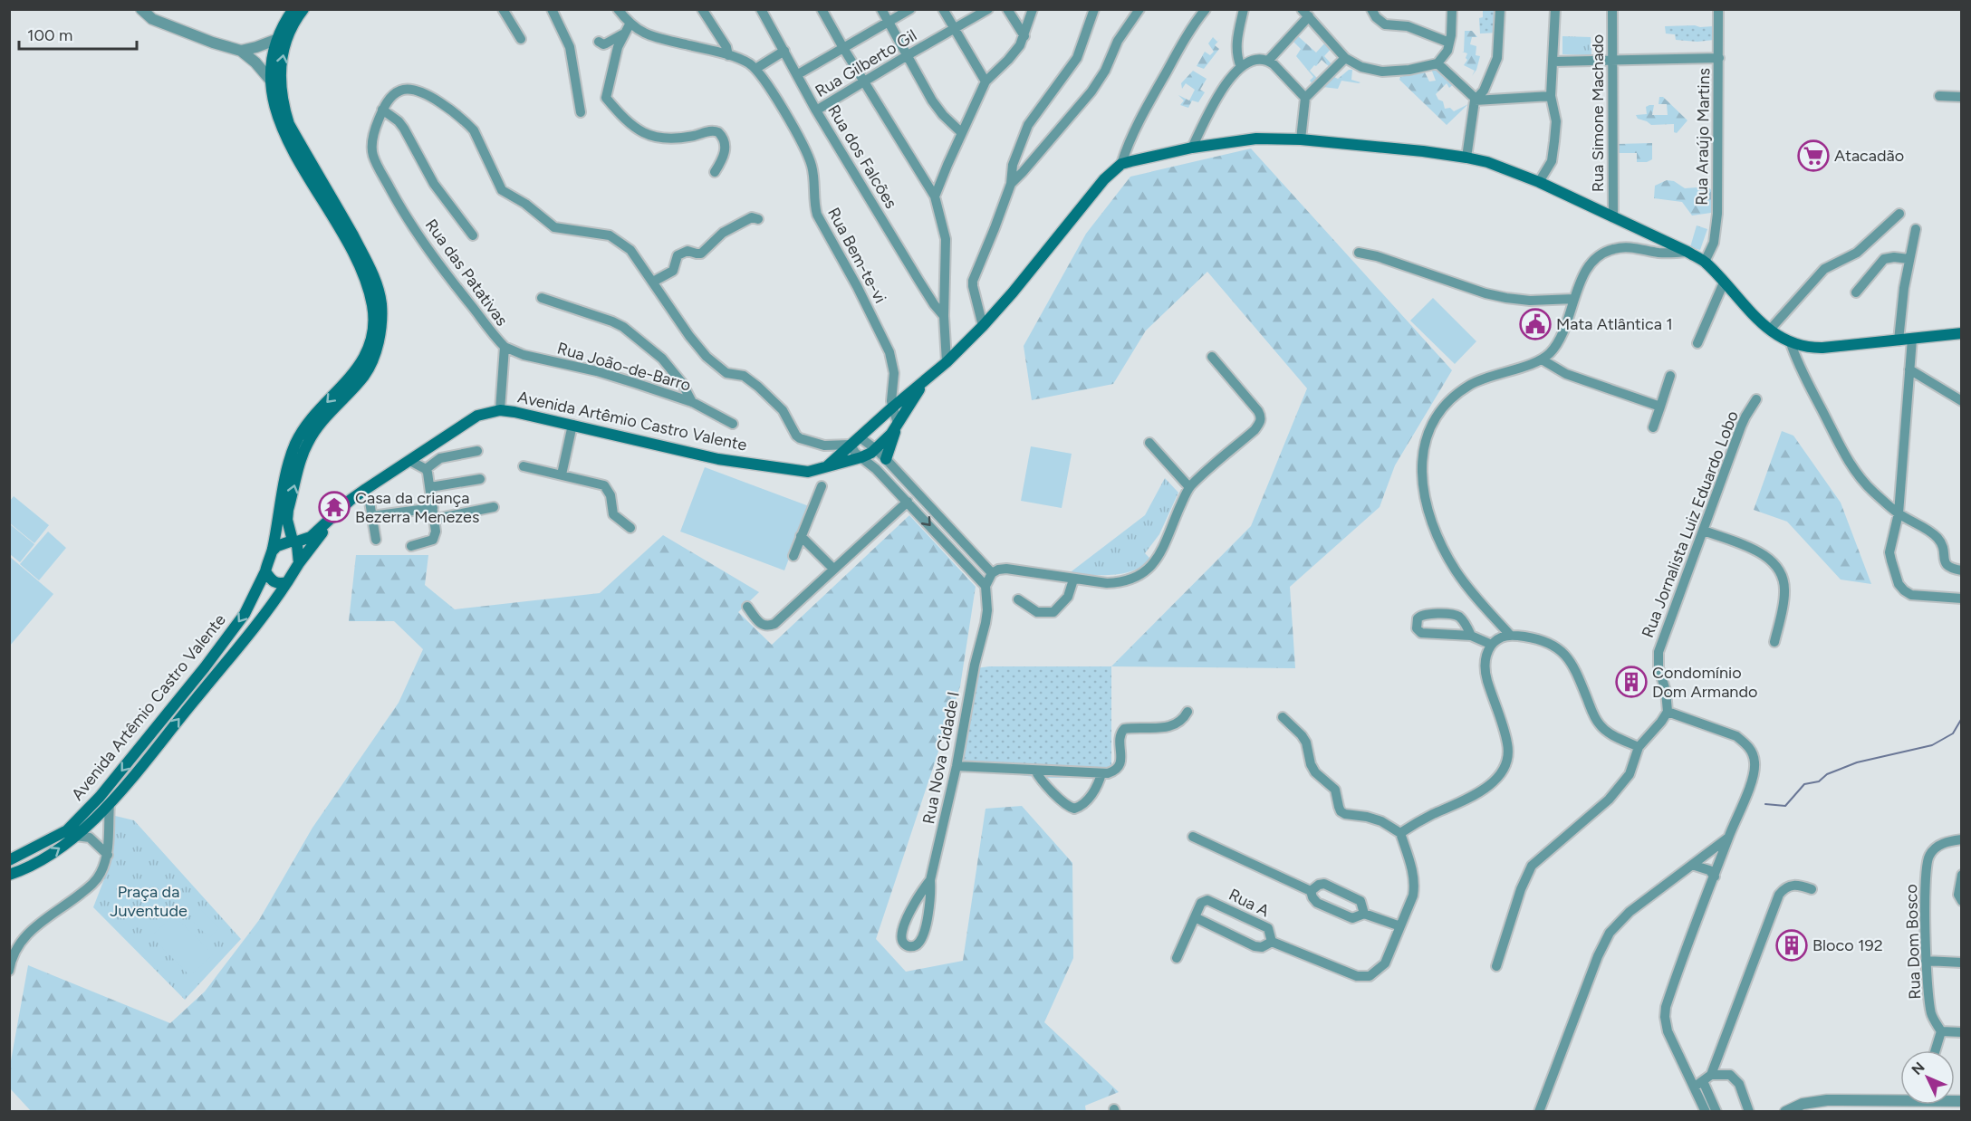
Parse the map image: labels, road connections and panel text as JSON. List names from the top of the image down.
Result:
{
  "streets": {
    "main road": ["Avenida Artêmio Castro Valente"],
    "street": [
      "Rua Gilberto Gil",
      "Rua Simone Machado",
      "Rua Araújo Martins",
      "Rua dos Falcões",
      "Rua Bem-te-vi",
      "Rua das Patativas",
      "Rua João-de-Barro",
      "Rua Jornalista Luiz Eduardo Lobo",
      "Rua Nova Cidade I",
      "Rua A",
      "Rua Dom Bosco"
    ]
  },
  "crossings": [
    ["Rua Gilberto Gil", "Rua dos Falcões"],
    ["Rua Simone Machado", "Avenida Artêmio Castro Valente"],
    ["Rua Araújo Martins", "Avenida Artêmio Castro Valente"],
    ["Rua Bem-te-vi", "Avenida Artêmio Castro Valente"],
    ["Rua das Patativas", "Rua João-de-Barro"],
    ["Rua das Patativas", "Avenida Artêmio Castro Valente"]
  ],
  "parks": ["Praça da Juventude"],
  "places": {
    "supermarket": ["Atacadão"],
    "public building": ["Mata Atlântica 1"],
    "temple": ["Casa da criança Bezerra Menezes"],
    "building": ["Condomínio Dom Armando", "Bloco 192"]
  },
  "scale_bar": "100 m",
  "north": "top left"
}
